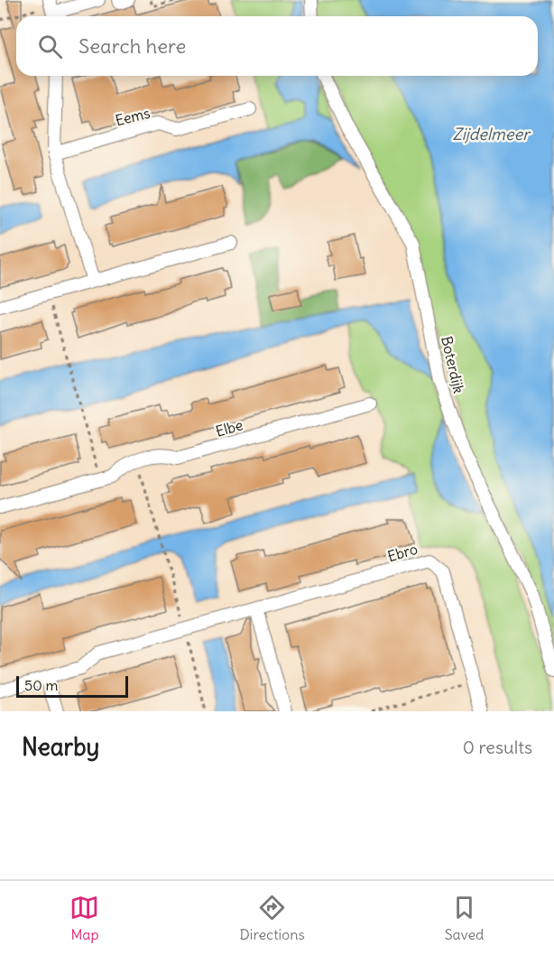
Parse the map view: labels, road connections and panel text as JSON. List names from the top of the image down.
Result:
{
  "streets": {
    "street": [
      "Eems",
      "Boterdijk",
      "Elbe",
      "Ebro"
    ]
  },
  "water": ["Zijdelmeer"],
  "scale_bar": "50 m",
  "page": {
    "search": "Search here",
    "scale": "50 m",
    "heading": ["Nearby", "0 results"],
    "nav": ["Map", "Directions", "Saved"]
  }
}
